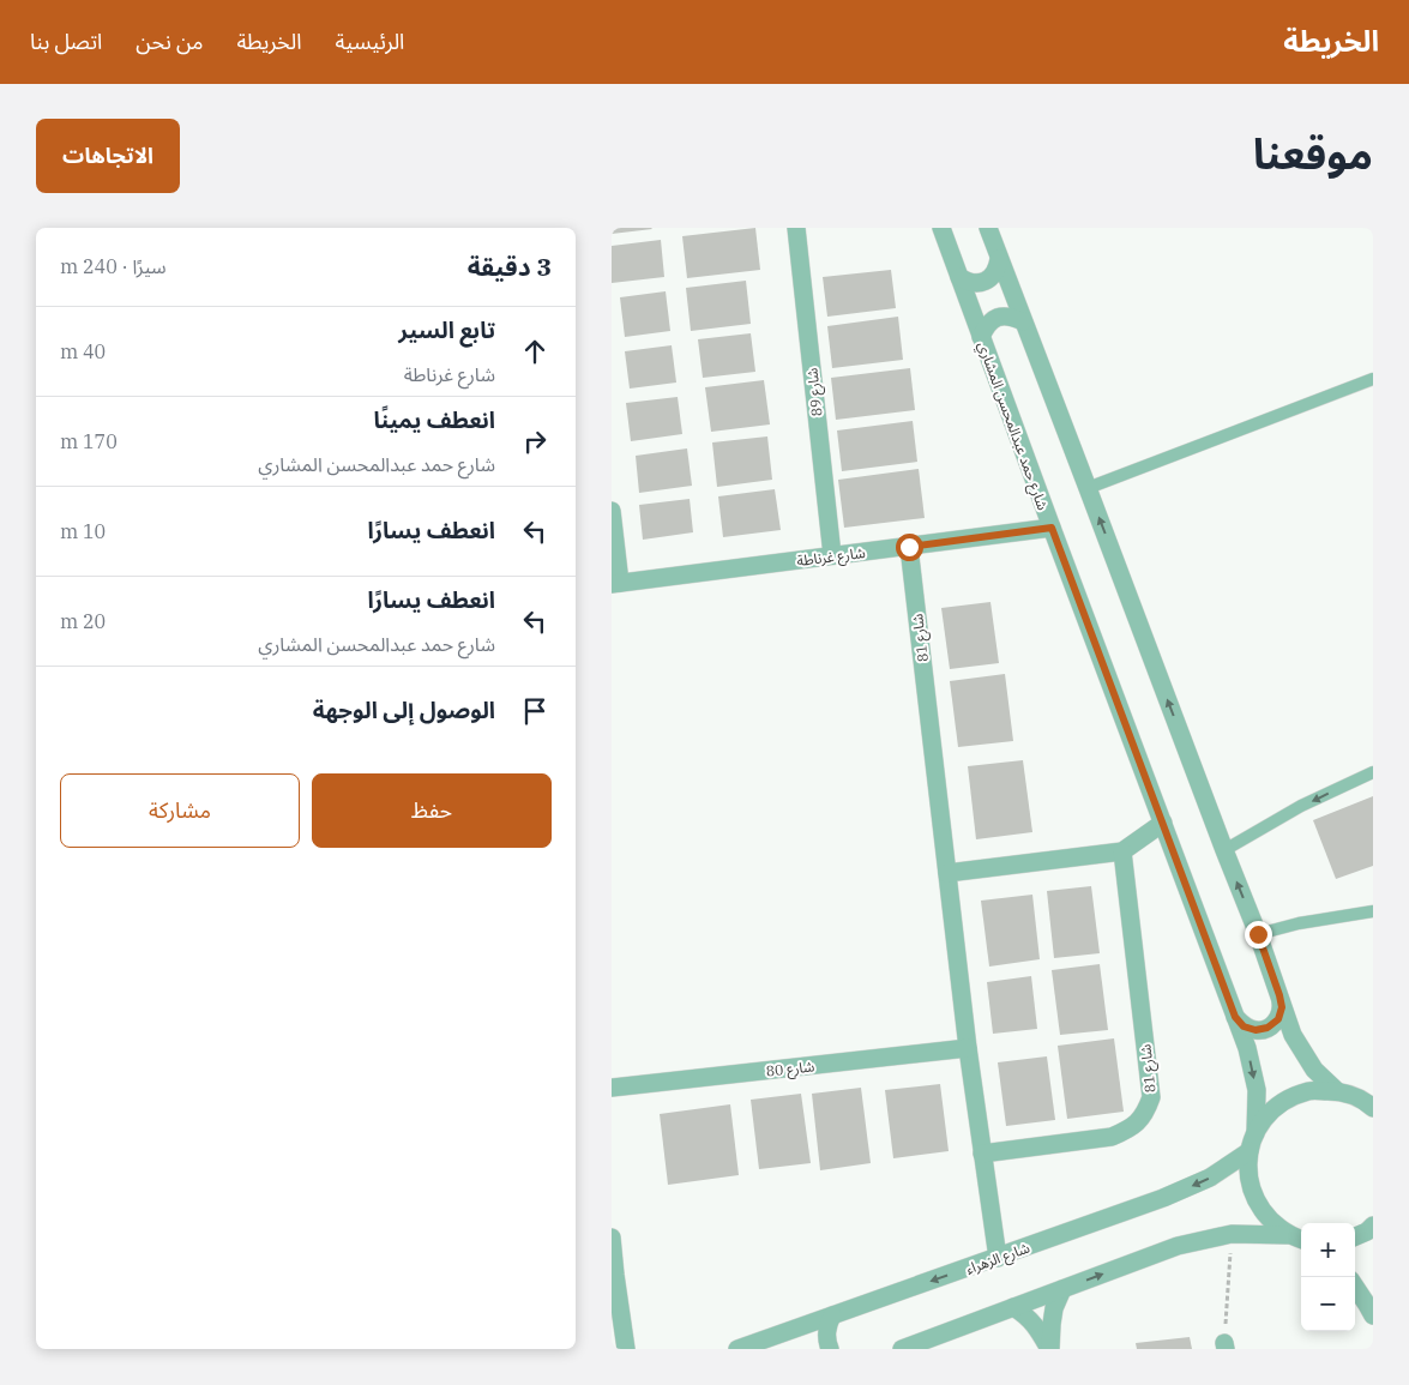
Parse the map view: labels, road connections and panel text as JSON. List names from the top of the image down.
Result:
{
  "streets": {
    "street": [
      "شارع 89",
      "شارع حمد عبدالمحسن المشاري",
      "شارع غرناطة",
      "شارع 81",
      "شارع 80",
      "شارع الزهراء"
    ]
  },
  "crossings": [
    ["شارع 89", "شارع غرناطة"],
    ["شارع حمد عبدالمحسن المشاري", "شارع غرناطة"],
    ["شارع حمد عبدالمحسن المشاري", "شارع الزهراء"],
    ["شارع غرناطة", "شارع 81"],
    ["شارع 81", "شارع 80"],
    ["شارع 81", "شارع الزهراء"]
  ],
  "page": {
    "header": "الخريطة",
    "nav": [
      "الرئيسية",
      "الخريطة",
      "من نحن",
      "اتصل بنا"
    ],
    "title": "موقعنا",
    "buttons": [
      "الاتجاهات",
      ["حفظ", "مشاركة"]
    ],
    "heading": ["3 دقيقة", "سيرًا · 240 m"],
    "list": [
      ["تابع السير", "شارع غرناطة", "40 m"],
      ["انعطف يمينًا", "شارع حمد عبدالمحسن المشاري", "170 m"],
      ["انعطف يسارًا", "10 m"],
      ["انعطف يسارًا", "شارع حمد عبدالمحسن المشاري", "20 m"],
      "الوصول إلى الوجهة"
    ],
    "map_buttons": ["+", "−"]
  }
}
